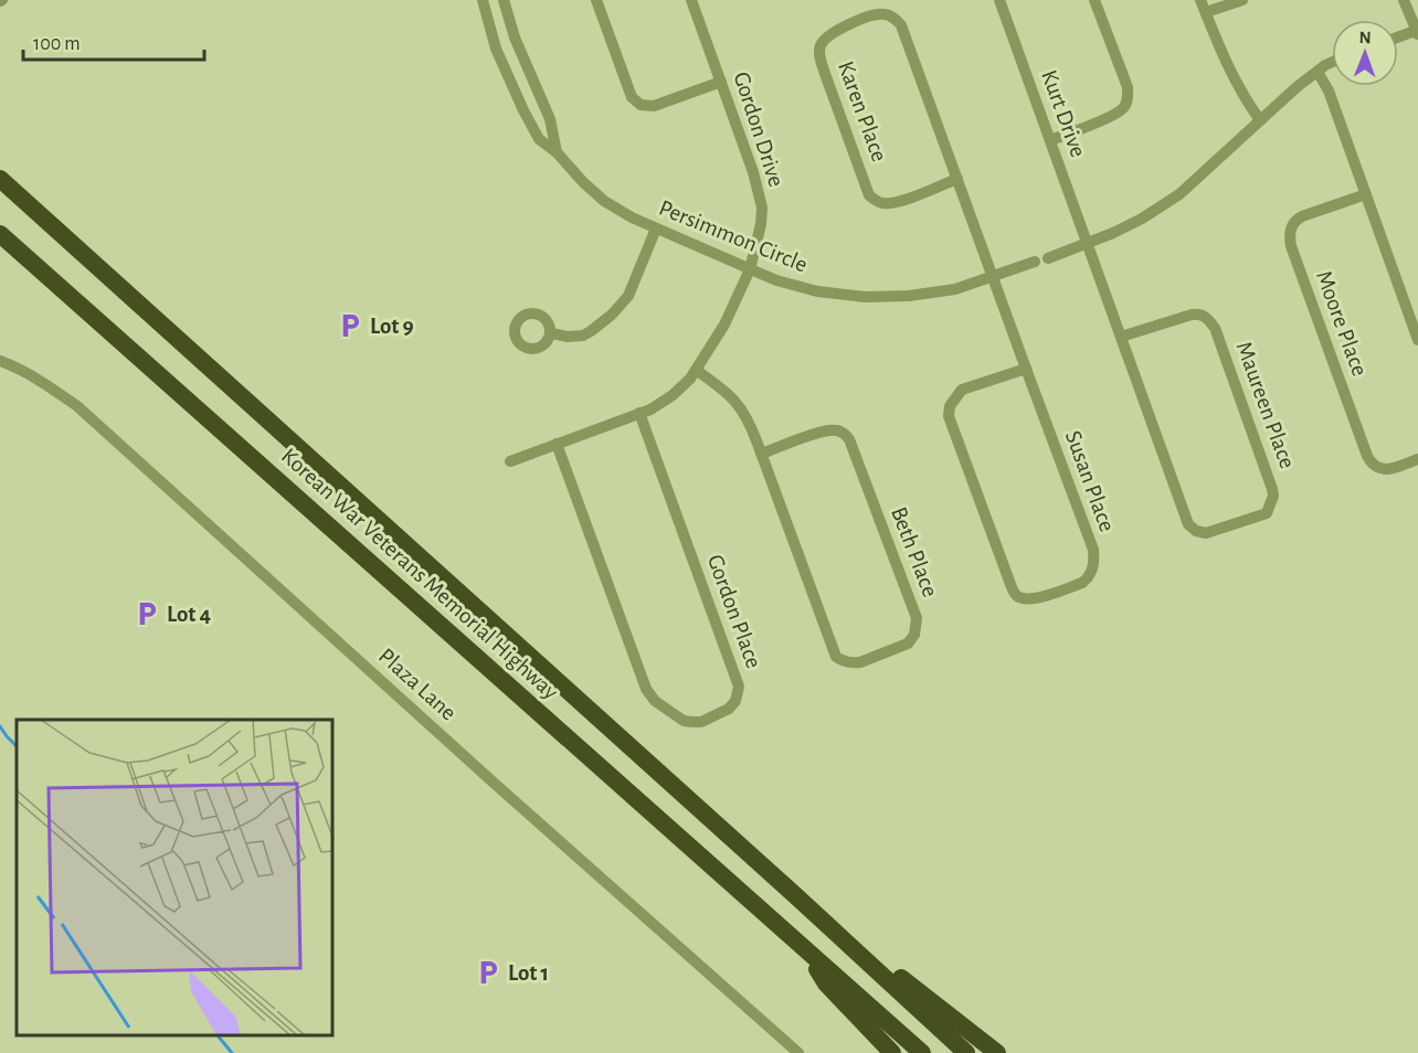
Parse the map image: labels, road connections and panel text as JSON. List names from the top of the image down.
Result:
{
  "streets": {
    "highway": ["Korean War Veterans Memorial Highway"],
    "street": [
      "Karen Place",
      "Kurt Drive",
      "Gordon Drive",
      "Persimmon Circle",
      "Moore Place",
      "Maureen Place",
      "Susan Place",
      "Beth Place",
      "Gordon Place",
      "Plaza Lane"
    ]
  },
  "crossings": [
    ["Karen Place", "Persimmon Circle"],
    ["Karen Place", "Susan Place"],
    ["Kurt Drive", "Maureen Place"],
    ["Gordon Drive", "Persimmon Circle"],
    ["Gordon Drive", "Beth Place"],
    ["Gordon Drive", "Gordon Place"]
  ],
  "places": {
    "parking": ["Lot 9", "Lot 4", "Lot 1"]
  },
  "scale_bar": "100 m",
  "north": "top"
}
